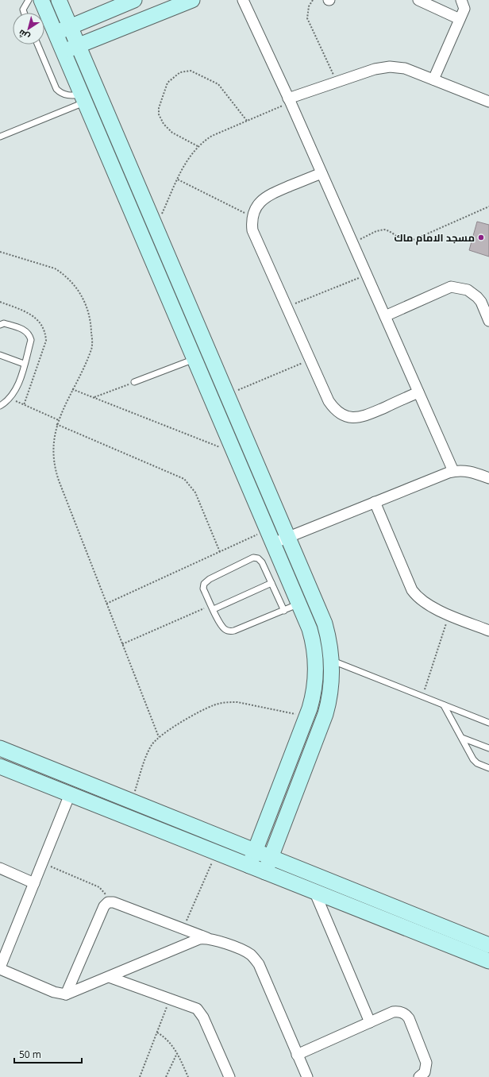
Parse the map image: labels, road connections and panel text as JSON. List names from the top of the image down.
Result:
{
  "places": ["مسجد الامام ماك"],
  "scale_bar": "50 m",
  "north": "bottom left"
}
